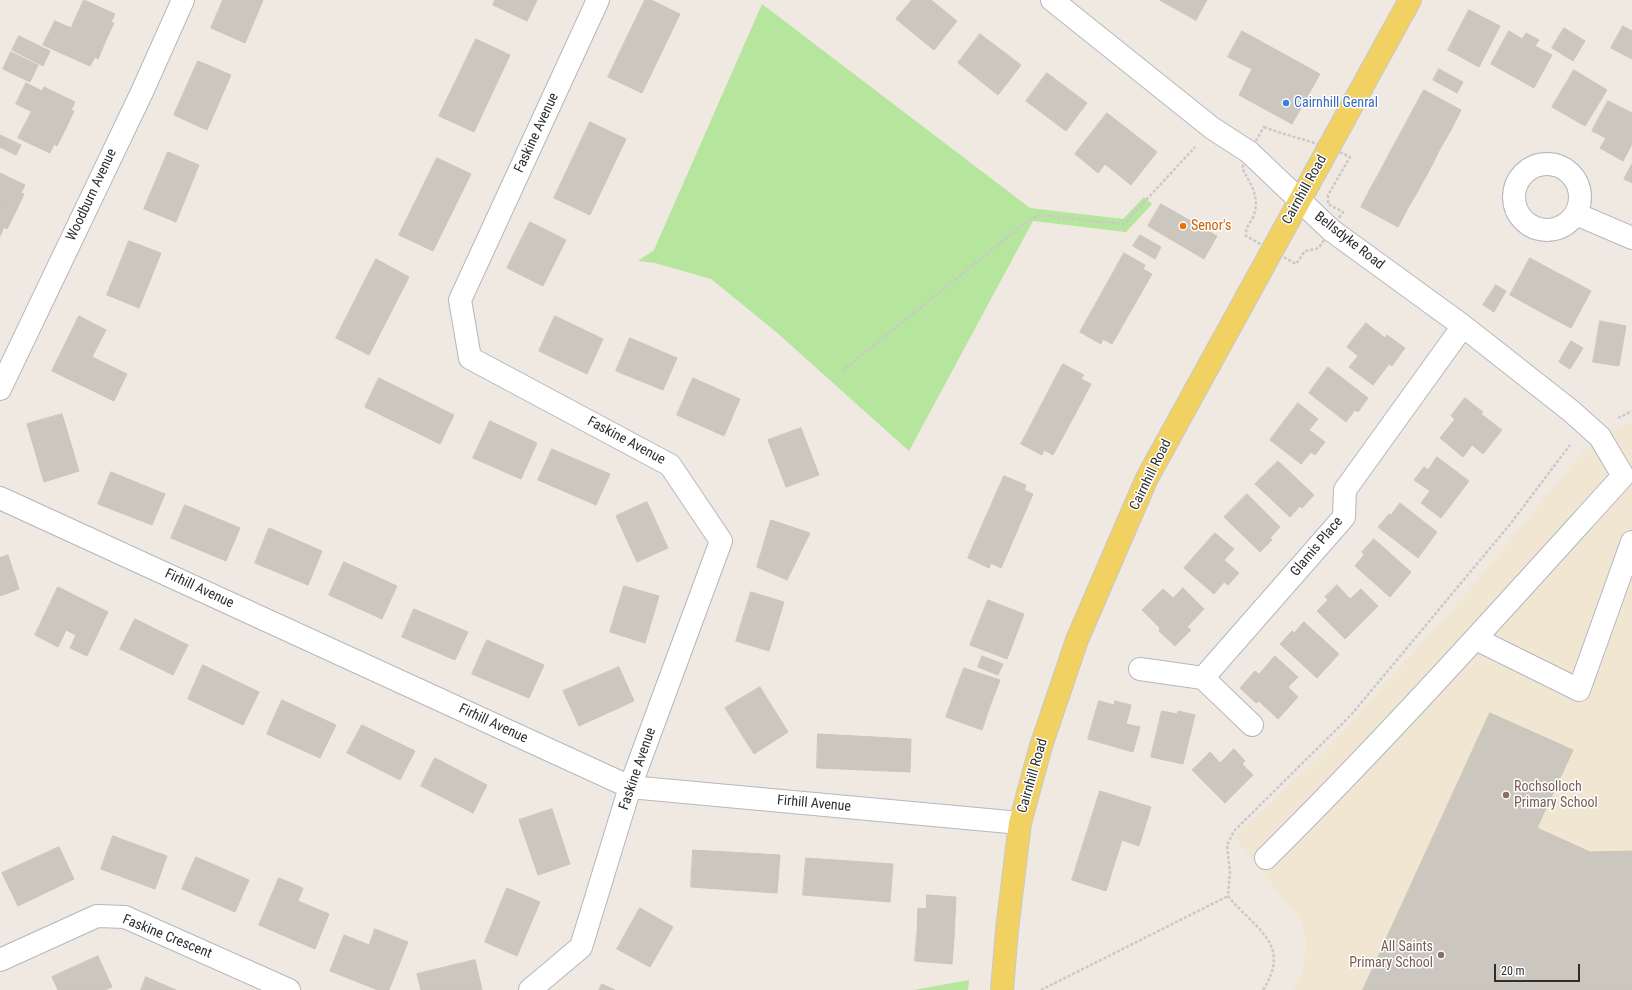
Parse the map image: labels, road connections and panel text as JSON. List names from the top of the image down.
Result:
{
  "streets": {
    "main road": ["Cairnhill Road"],
    "street": [
      "Faskine Avenue",
      "Woodburn Avenue",
      "Bellsdyke Road",
      "Glamis Place",
      "Firhill Avenue",
      "Faskine Crescent"
    ]
  },
  "crossings": [
    ["Faskine Avenue", "Firhill Avenue"],
    ["Cairnhill Road", "Bellsdyke Road"],
    ["Cairnhill Road", "Firhill Avenue"],
    ["Bellsdyke Road", "Glamis Place"]
  ],
  "places": [
    "Cairnhill Genral",
    "Senor's",
    "Rochsolloch Primary School",
    "All Saints Primary School"
  ],
  "scale_bar": "20 m"
}
